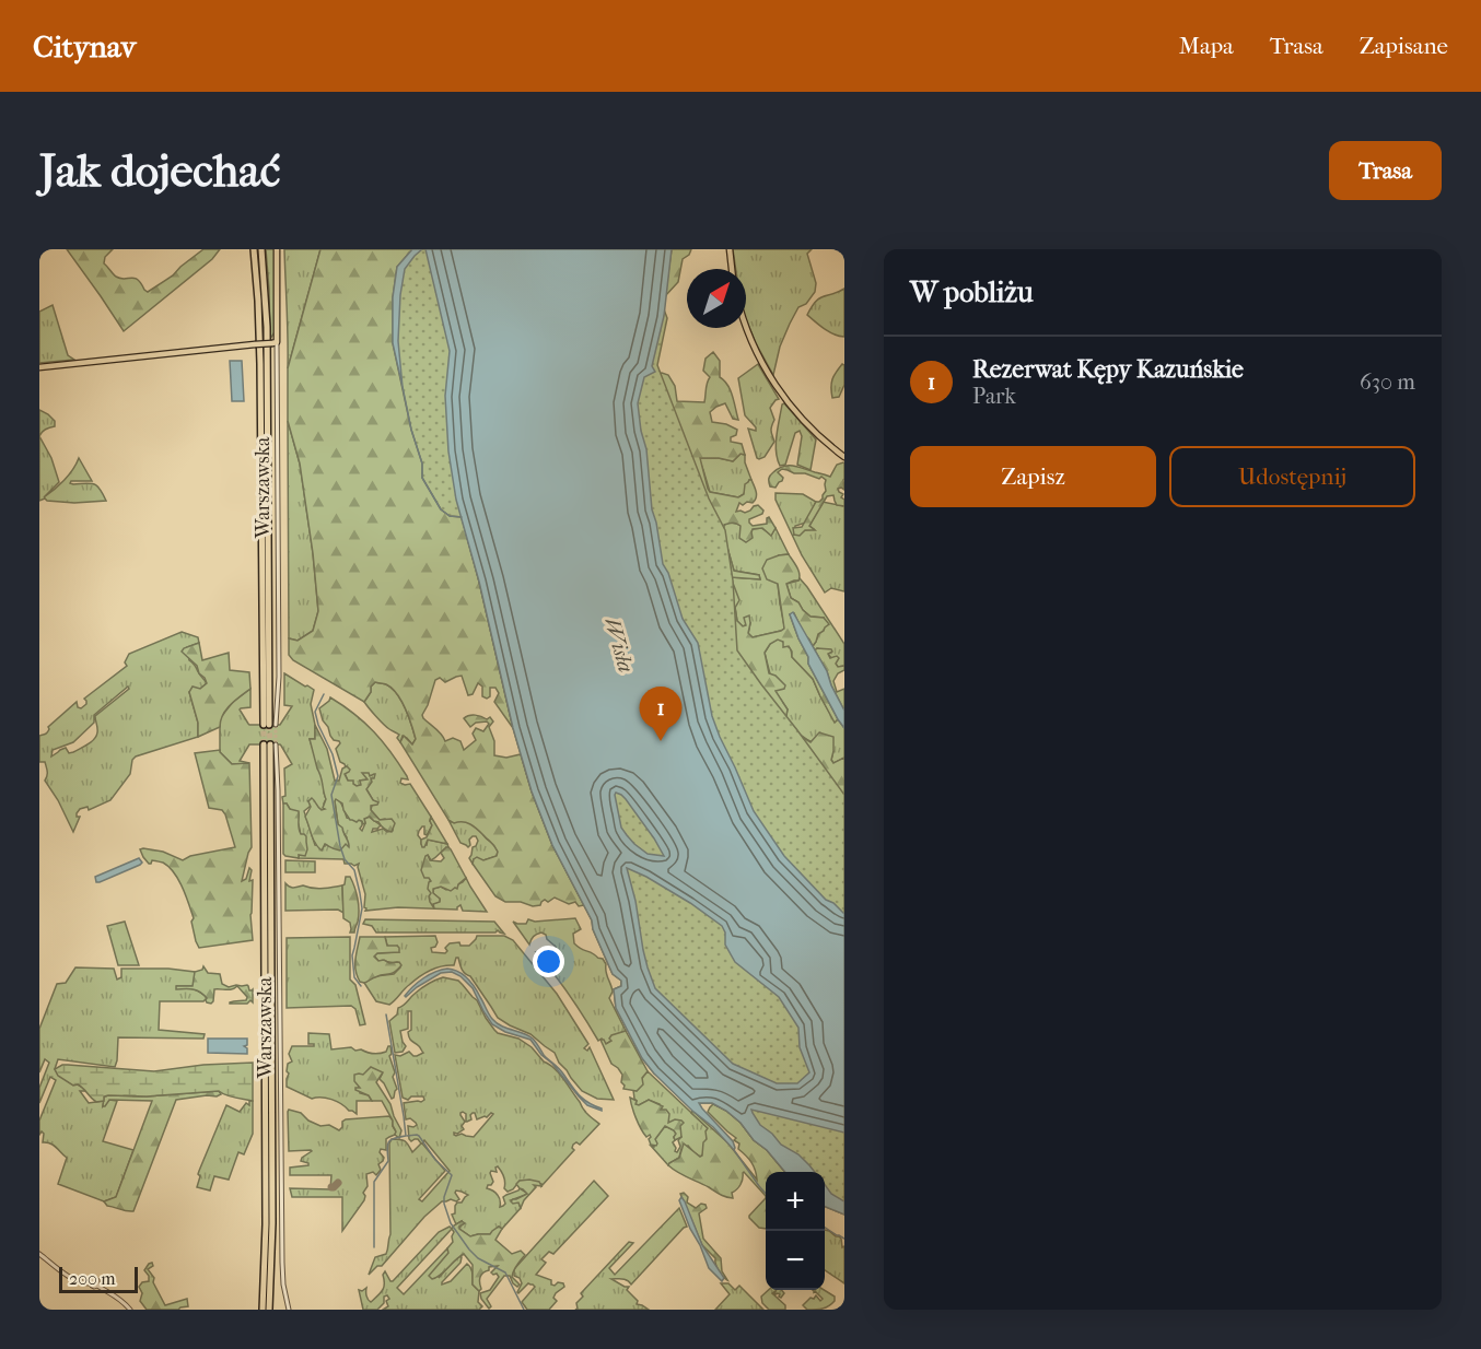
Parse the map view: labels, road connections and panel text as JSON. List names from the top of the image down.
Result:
{
  "streets": {
    "main road": ["Warszawska"]
  },
  "water": ["Wisła"],
  "scale_bar": "200 m",
  "north": "top right",
  "page": {
    "header": "Citynav",
    "nav": ["Mapa", "Trasa", "Zapisane"],
    "buttons": [
      "Trasa",
      ["Zapisz", "Udostępnij"]
    ],
    "title": "Jak dojechać",
    "heading": "W pobliżu",
    "list": [
      {
        "mark": "1",
        "name": "Rezerwat Kępy Kazuńskie",
        "note": "Park",
        "value": "630 m"
      }
    ],
    "pins": "1",
    "map_buttons": ["+", "−"],
    "scale": "200 m"
  }
}
